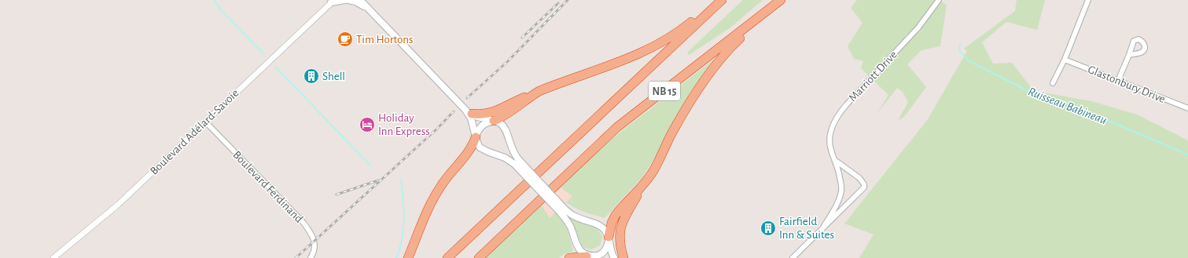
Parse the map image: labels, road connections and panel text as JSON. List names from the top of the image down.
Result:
{
  "streets": {
    "highway": ["NB 15"],
    "street": [
      "Marriott Drive",
      "Glastonbury Drive",
      "Boulevard Adélard-Savoie",
      "Boulevard Ferdinand"
    ]
  },
  "crossings": [
    ["Boulevard Adélard-Savoie", "Boulevard Ferdinand"]
  ],
  "water": ["Ruisseau Babineau"],
  "places": {
    "cafe": ["Tim Hortons"],
    "building": ["Shell", "Fairfield Inn & Suites"],
    "hotel": ["Holiday Inn Express"]
  }
}
